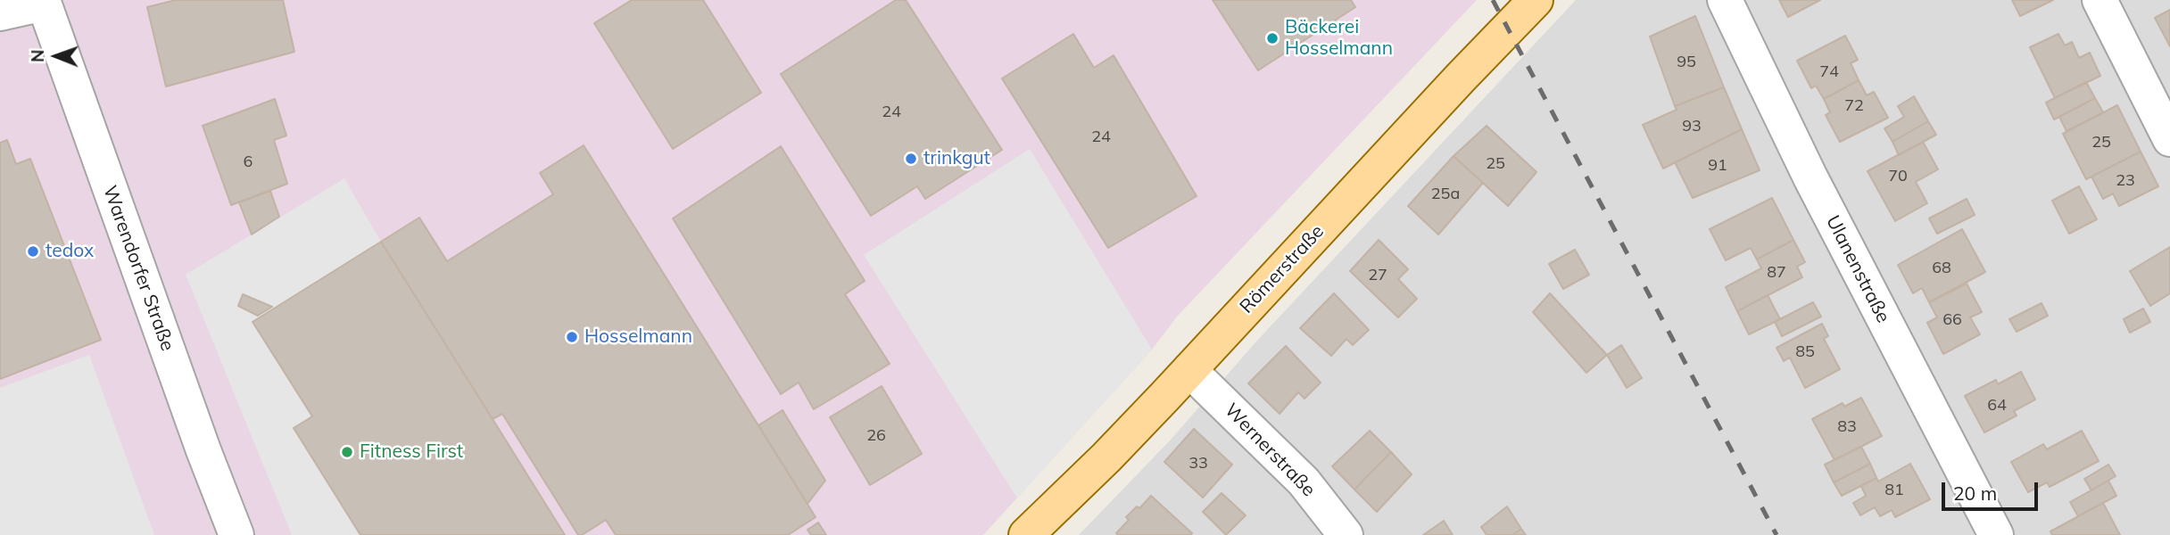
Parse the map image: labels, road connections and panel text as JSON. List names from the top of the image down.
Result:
{
  "streets": {
    "main road": ["Römerstraße"],
    "street": ["Warendorfer Straße", "Ulanenstraße", "Wernerstraße"]
  },
  "crossings": [
    ["Römerstraße", "Wernerstraße"]
  ],
  "places": [
    "Bäckerei Hosselmann",
    "trinkgut",
    "tedox",
    "Hosselmann",
    "Fitness First"
  ],
  "house_numbers": [
    "95",
    "74",
    "72",
    "24",
    "93",
    "24",
    "25",
    "6",
    "25",
    "91",
    "70",
    "23",
    "25a",
    "68",
    "87",
    "27",
    "66",
    "85",
    "64",
    "83",
    "26",
    "33",
    "81"
  ],
  "scale_bar": "20 m",
  "north": "left"
}
